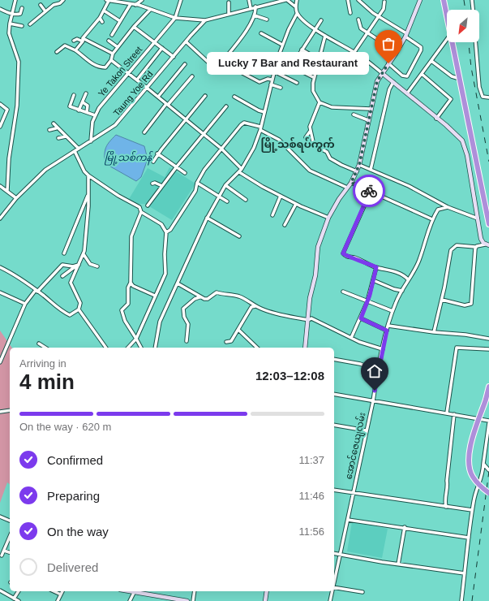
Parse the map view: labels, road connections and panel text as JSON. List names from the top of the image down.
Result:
{
  "streets": {
    "street": ["Ye Takon Street", "Taung Yoe Rd", "အောင်ဇေယျလမ်း"]
  },
  "crossings": [
    ["Ye Takon Street", "Taung Yoe Rd"]
  ],
  "districts": ["မြို့သစ်ရပ်ကွက်"],
  "water": ["မြို့သစ်ကန်"],
  "places": ["Lucky 7 Bar and Restaurant"],
  "north": "bottom left",
  "page": {
    "bubble": "Lucky 7 Bar and Restaurant",
    "heading": ["4 min", "Arriving in", "12:03–12:08"],
    "bar": "On the way · 620 m",
    "list": [
      ["Confirmed", "11:37"],
      ["Preparing", "11:46"],
      ["On the way", "11:56"],
      "Delivered"
    ]
  }
}
